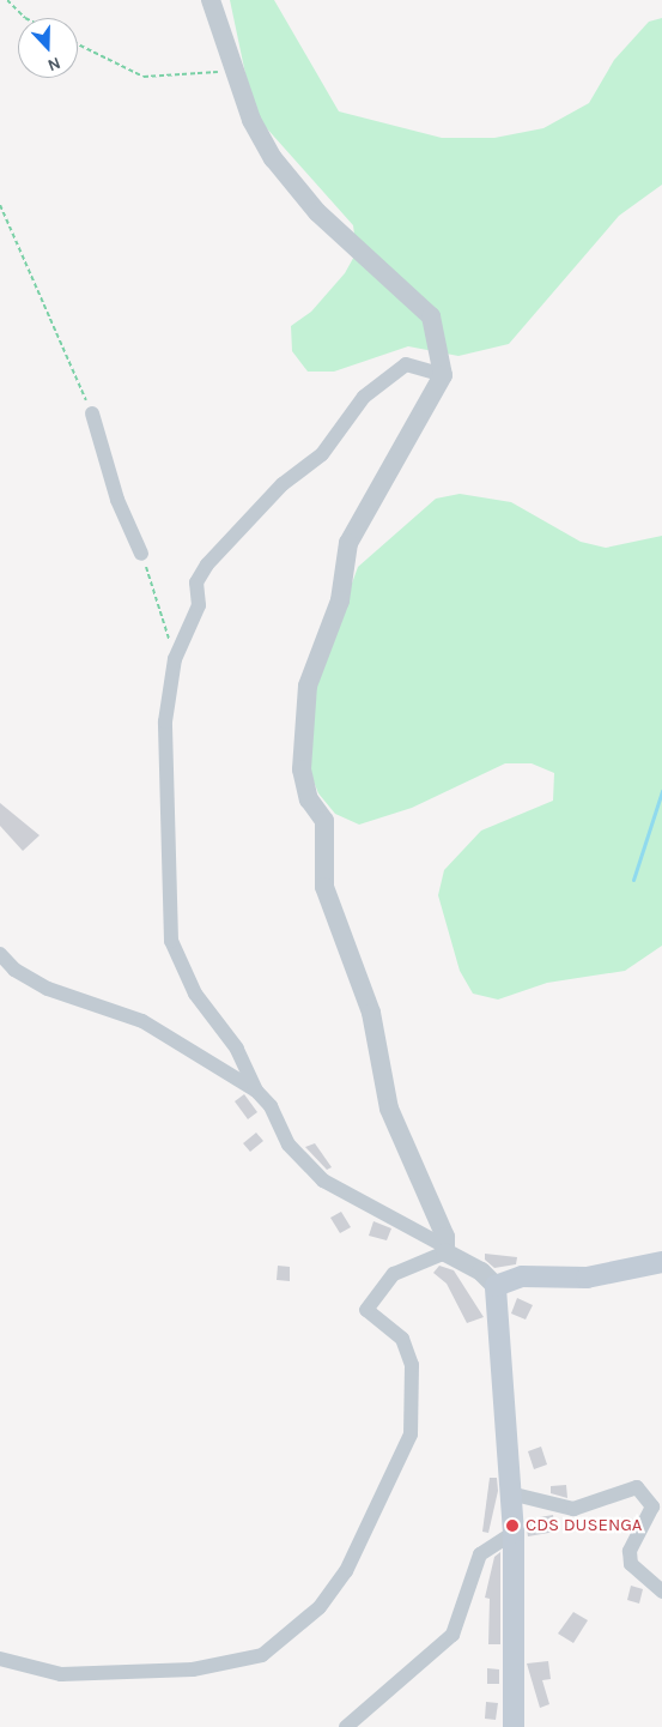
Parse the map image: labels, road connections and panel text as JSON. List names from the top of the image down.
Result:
{
  "places": ["CDS DUSENGA"],
  "north": "bottom"
}
